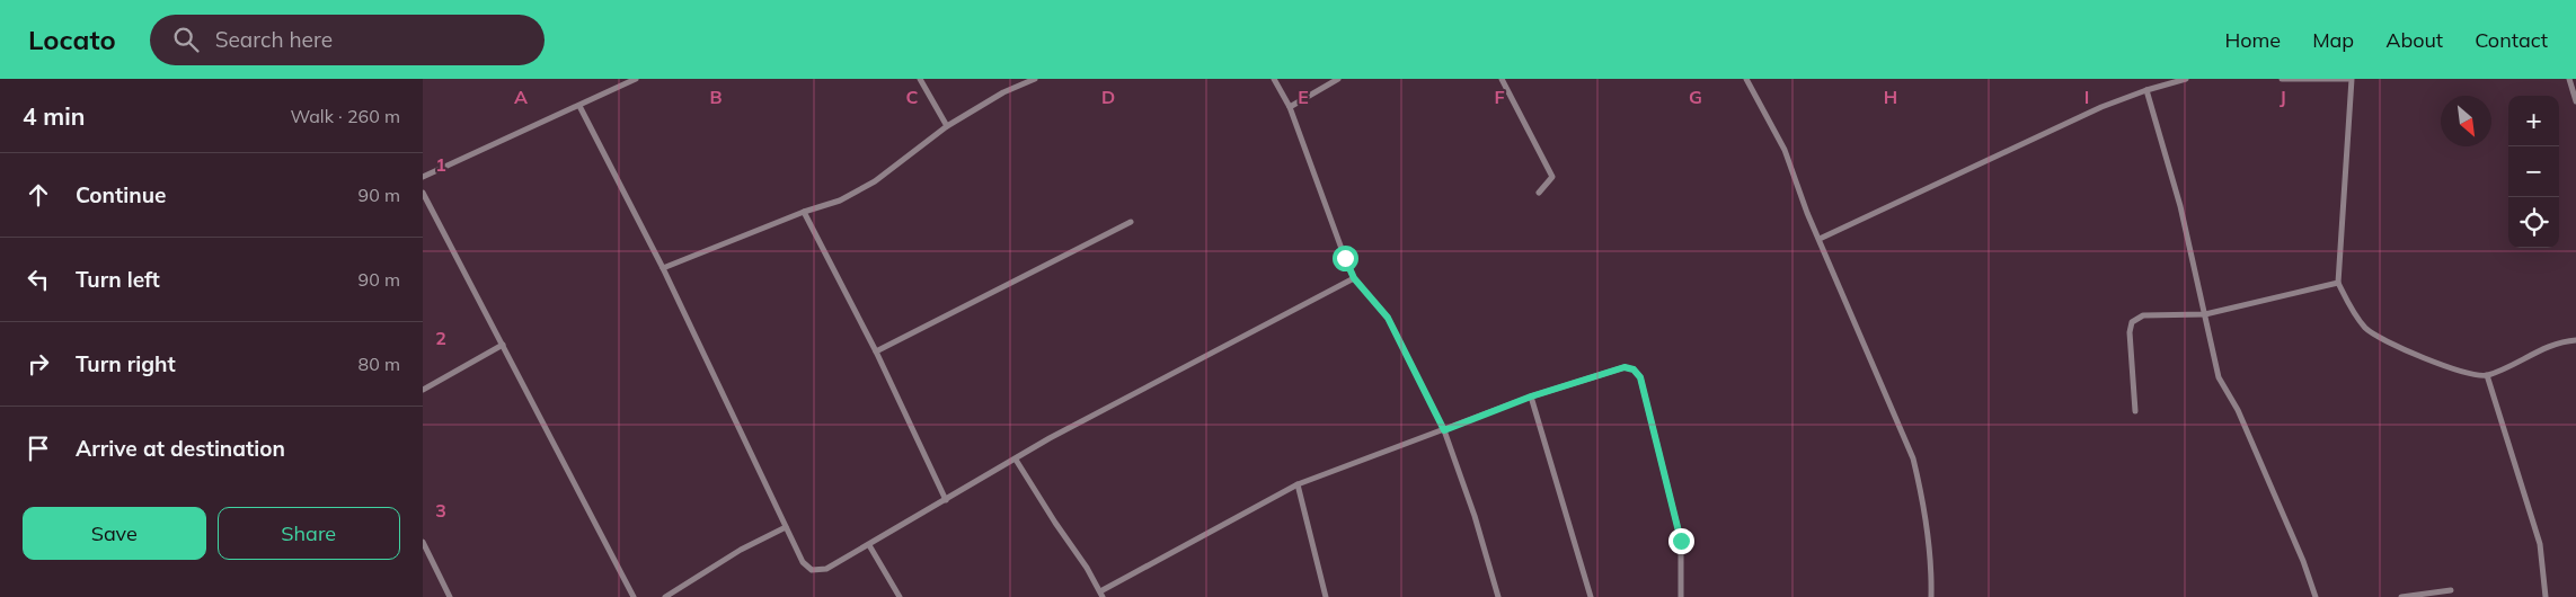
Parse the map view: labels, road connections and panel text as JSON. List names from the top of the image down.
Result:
{
  "north": "bottom right",
  "page": {
    "header": "Locato",
    "search": "Search here",
    "nav": [
      "Home",
      "Map",
      "About",
      "Contact"
    ],
    "heading": ["4 min", "Walk · 260 m"],
    "map_buttons": ["+", "−"],
    "list": [
      ["Continue", "90 m"],
      ["Turn left", "90 m"],
      ["Turn right", "80 m"],
      "Arrive at destination"
    ],
    "buttons": ["Save", "Share"]
  },
  "grid": {
    "columns": [
      "A",
      "B",
      "C",
      "D",
      "E",
      "F",
      "G",
      "H",
      "I",
      "J"
    ],
    "rows": ["1", "2", "3"]
  }
}
